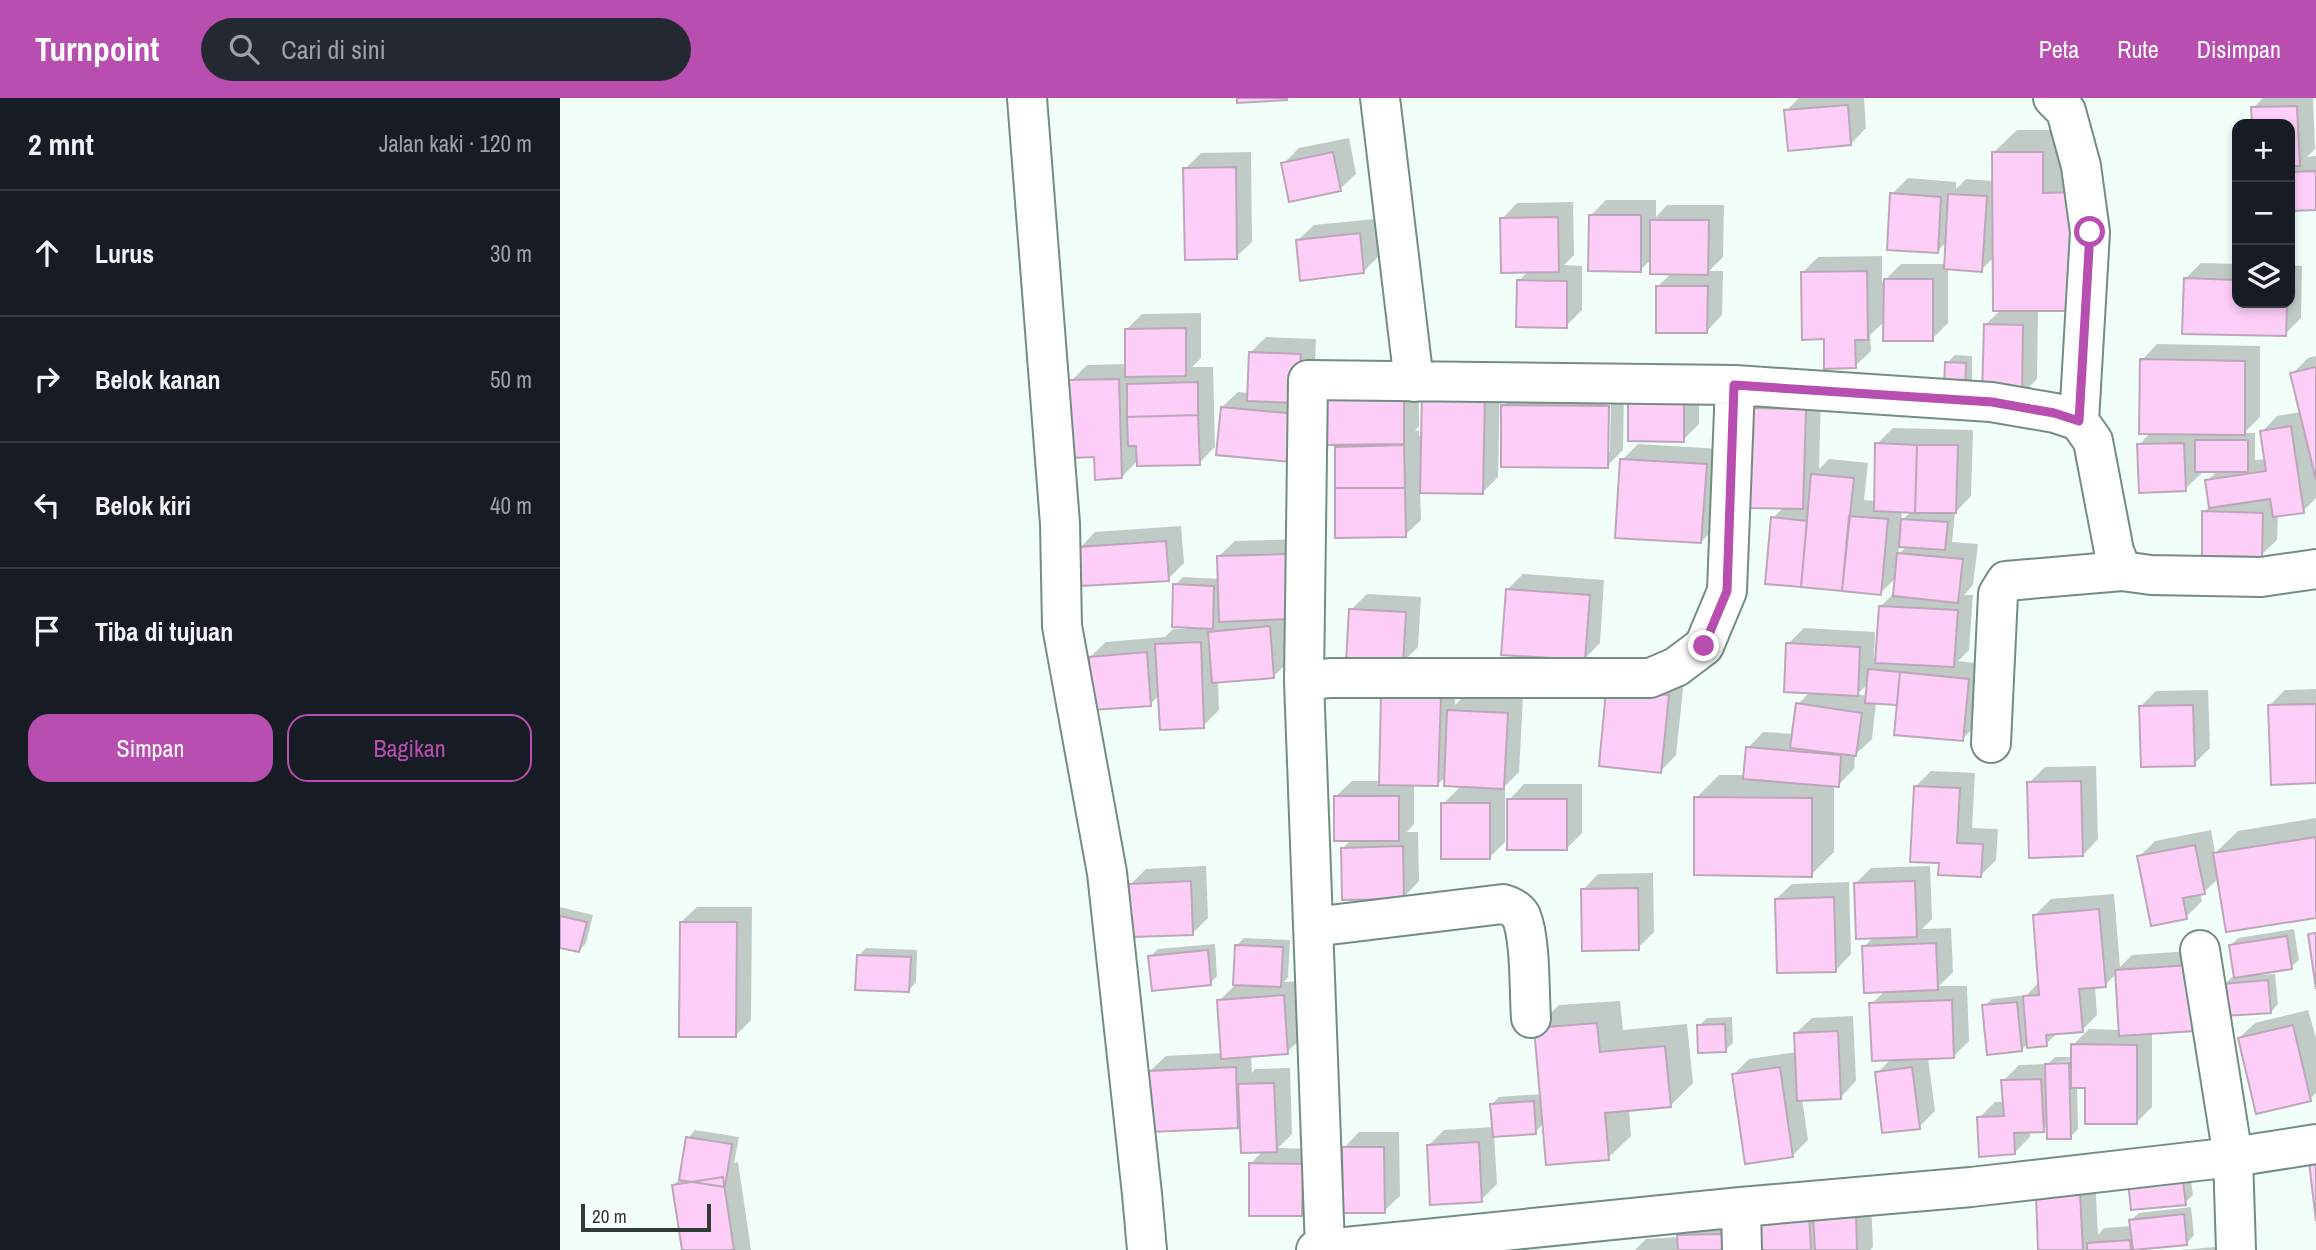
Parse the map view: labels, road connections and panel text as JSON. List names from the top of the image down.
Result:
{
  "scale_bar": "20 m",
  "page": {
    "header": "Turnpoint",
    "search": "Cari di sini",
    "nav": ["Peta", "Rute", "Disimpan"],
    "heading": ["2 mnt", "Jalan kaki · 120 m"],
    "map_buttons": ["+", "−"],
    "list": [
      ["Lurus", "30 m"],
      ["Belok kanan", "50 m"],
      ["Belok kiri", "40 m"],
      "Tiba di tujuan"
    ],
    "buttons": ["Simpan", "Bagikan"],
    "scale": "20 m"
  }
}
